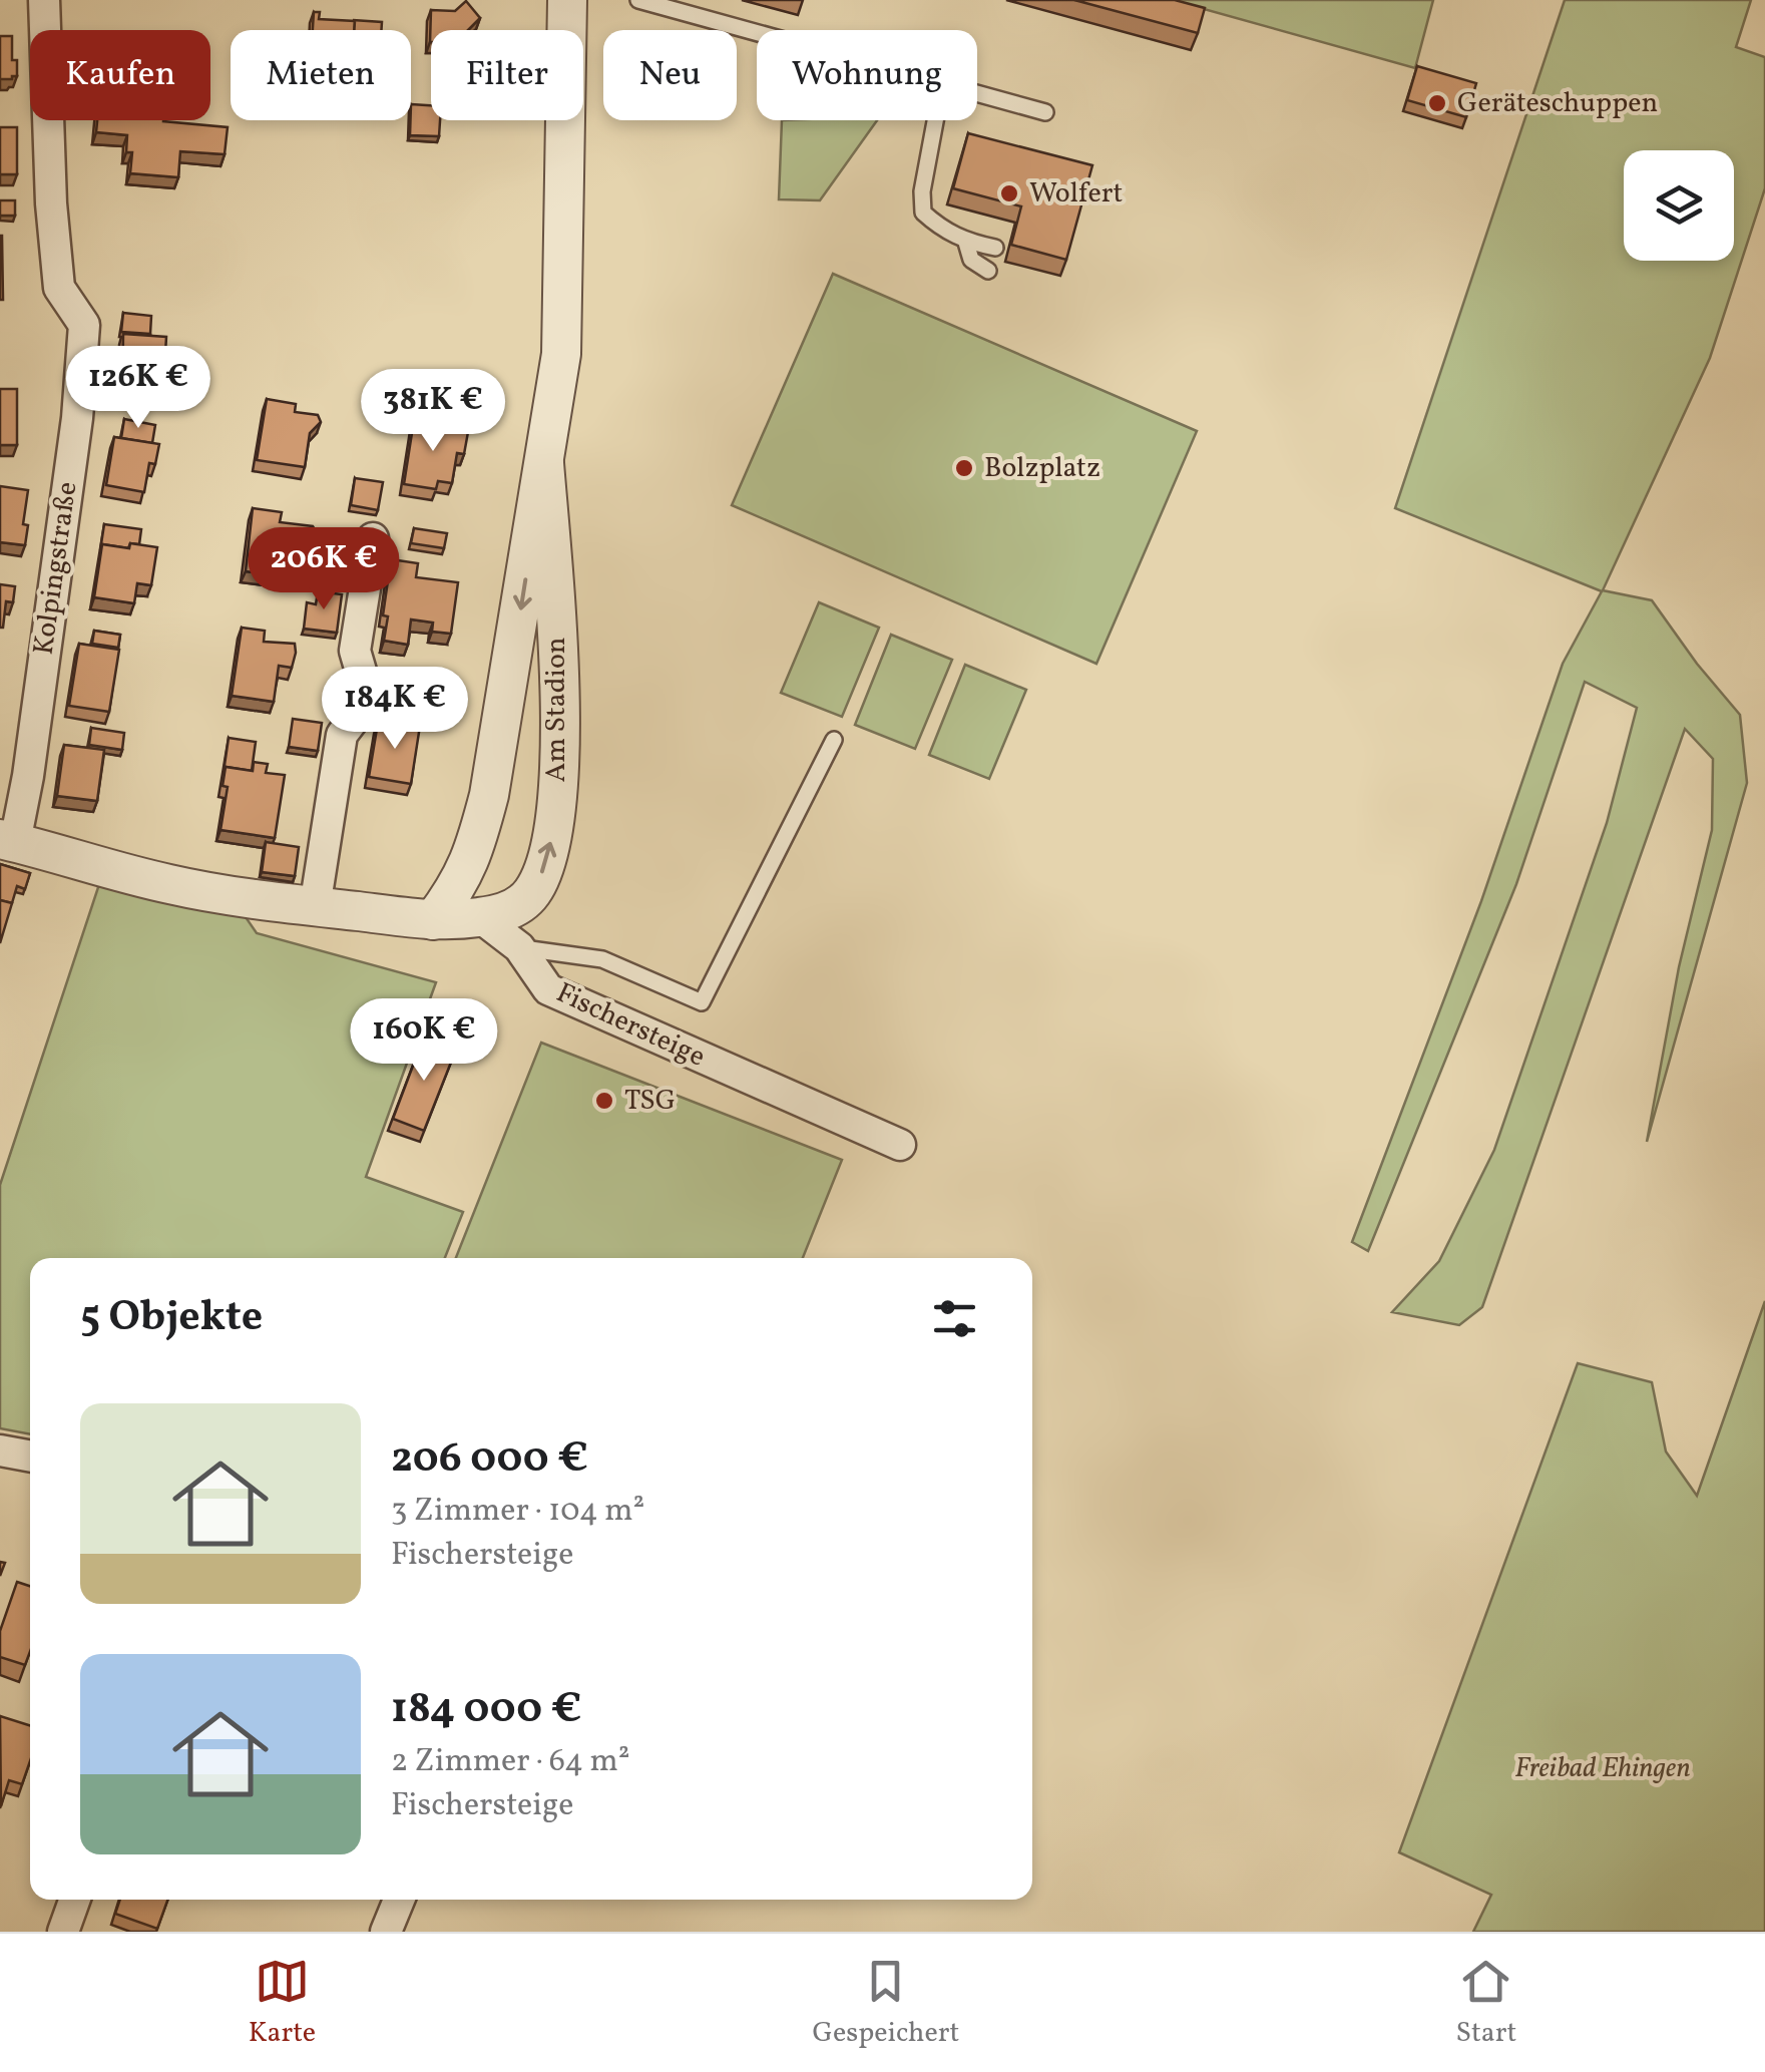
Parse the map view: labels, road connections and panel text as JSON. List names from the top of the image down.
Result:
{
  "streets": {
    "street": ["Kolpingstraße", "Am Stadion", "Fischersteige"]
  },
  "crossings": [
    ["Am Stadion", "Fischersteige"]
  ],
  "parks": ["Freibad Ehingen"],
  "places": [
    "Geräteschuppen",
    "Wolfert",
    "Bolzplatz",
    "TSG"
  ],
  "page": {
    "chip": [
      "Kaufen",
      "Mieten",
      "Filter",
      "Neu",
      "Wohnung"
    ],
    "price": [
      "126K €",
      "381K €",
      "206K €",
      "184K €",
      "160K €"
    ],
    "heading": "5 Objekte",
    "list": [
      {
        "name": "206 000 €",
        "note": "3 Zimmer · 104 m² · Fischersteige"
      },
      {
        "name": "184 000 €",
        "note": "2 Zimmer · 64 m² · Fischersteige"
      }
    ],
    "tabs": ["Karte", "Gespeichert", "Start"]
  }
}
